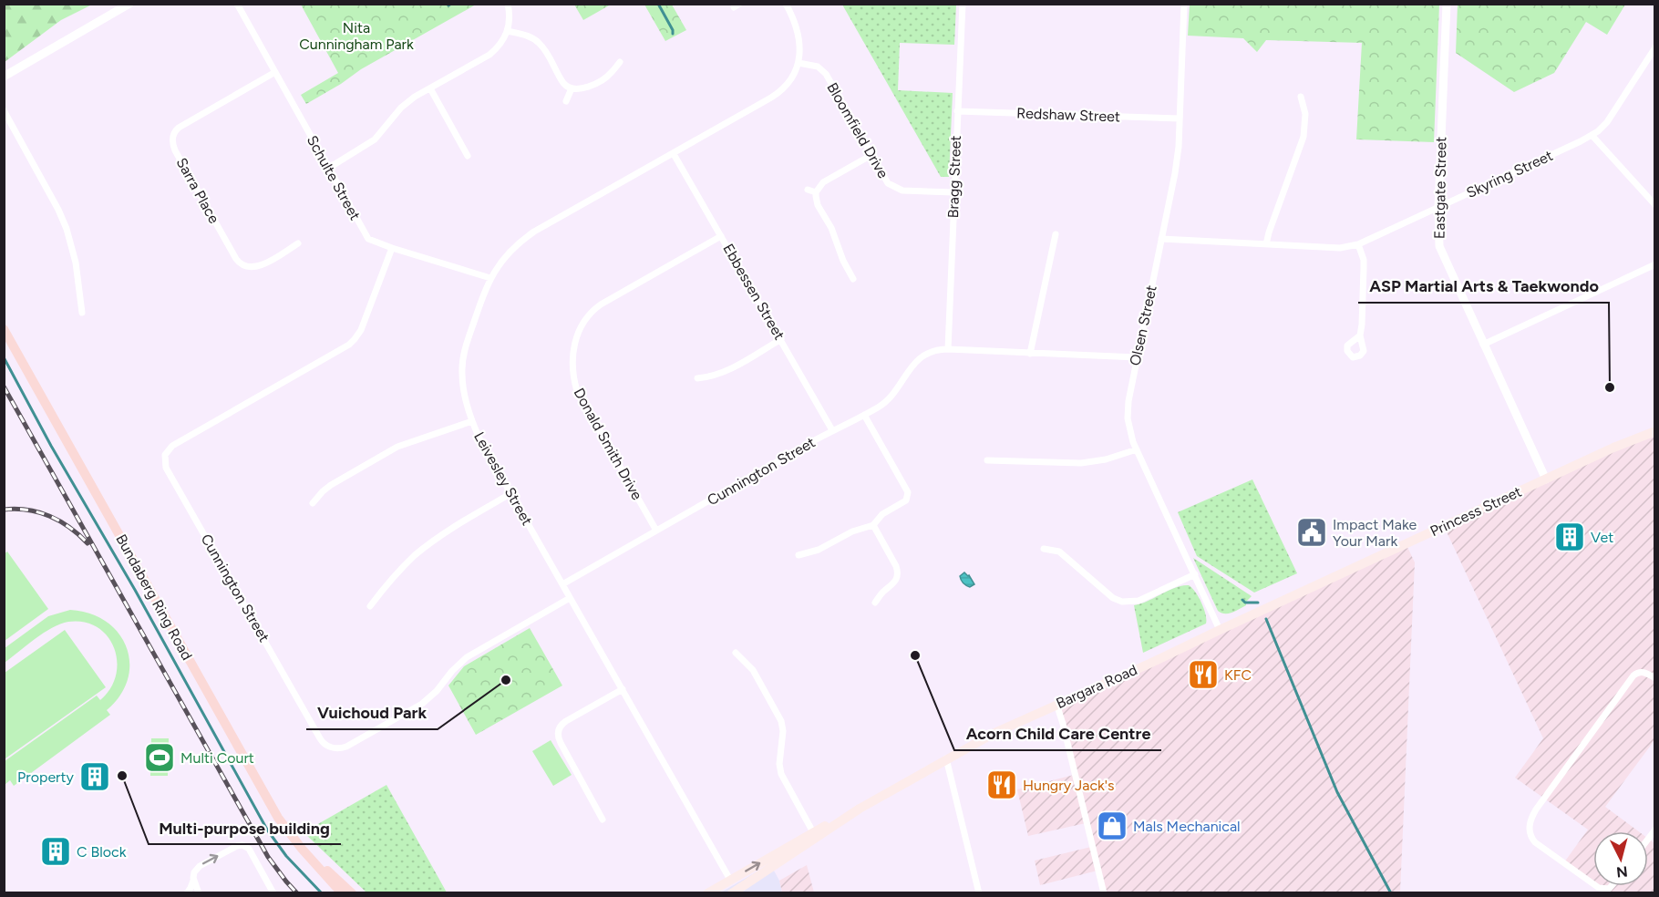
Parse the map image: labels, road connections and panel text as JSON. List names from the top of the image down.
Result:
{
  "streets": {
    "main road": ["Princess Street", "Bundaberg Ring Road", "Bargara Road"],
    "street": [
      "Redshaw Street",
      "Bloomfield Drive",
      "Skyring Street",
      "Bragg Street",
      "Schulte Street",
      "Eastgate Street",
      "Sarra Place",
      "Ebbessen Street",
      "Olsen Street",
      "Donald Smith Drive",
      "Cunnington Street",
      "Leivesley Street"
    ]
  },
  "crossings": [
    ["Redshaw Street", "Bragg Street"],
    ["Redshaw Street", "Olsen Street"],
    ["Bloomfield Drive", "Bragg Street"],
    ["Bloomfield Drive", "Leivesley Street"],
    ["Skyring Street", "Eastgate Street"],
    ["Skyring Street", "Olsen Street"],
    ["Bragg Street", "Cunnington Street"],
    ["Schulte Street", "Sarra Place"],
    ["Schulte Street", "Cunnington Street"],
    ["Schulte Street", "Leivesley Street"],
    ["Eastgate Street", "Princess Street"],
    ["Ebbessen Street", "Donald Smith Drive"],
    ["Ebbessen Street", "Cunnington Street"],
    ["Ebbessen Street", "Leivesley Street"],
    ["Olsen Street", "Cunnington Street"],
    ["Olsen Street", "Princess Street"],
    ["Olsen Street", "Bargara Road"],
    ["Donald Smith Drive", "Cunnington Street"],
    ["Cunnington Street", "Leivesley Street"],
    ["Leivesley Street", "Bargara Road"],
    ["Princess Street", "Bargara Road"]
  ],
  "parks": ["Nita Cunningham Park"],
  "places": {
    "other": [
      "ASP Martial Arts & Taekwondo",
      "Acorn Child Care Centre",
      "Vuichoud Park",
      "Multi-purpose building"
    ],
    "public building": ["Impact Make Your Mark"],
    "building": ["Vet", "Property", "C Block"],
    "restaurant": ["KFC", "Hungry Jack's"],
    "sports": ["Multi Court"],
    "shop": ["Mals Mechanical"]
  },
  "north": "bottom"
}
